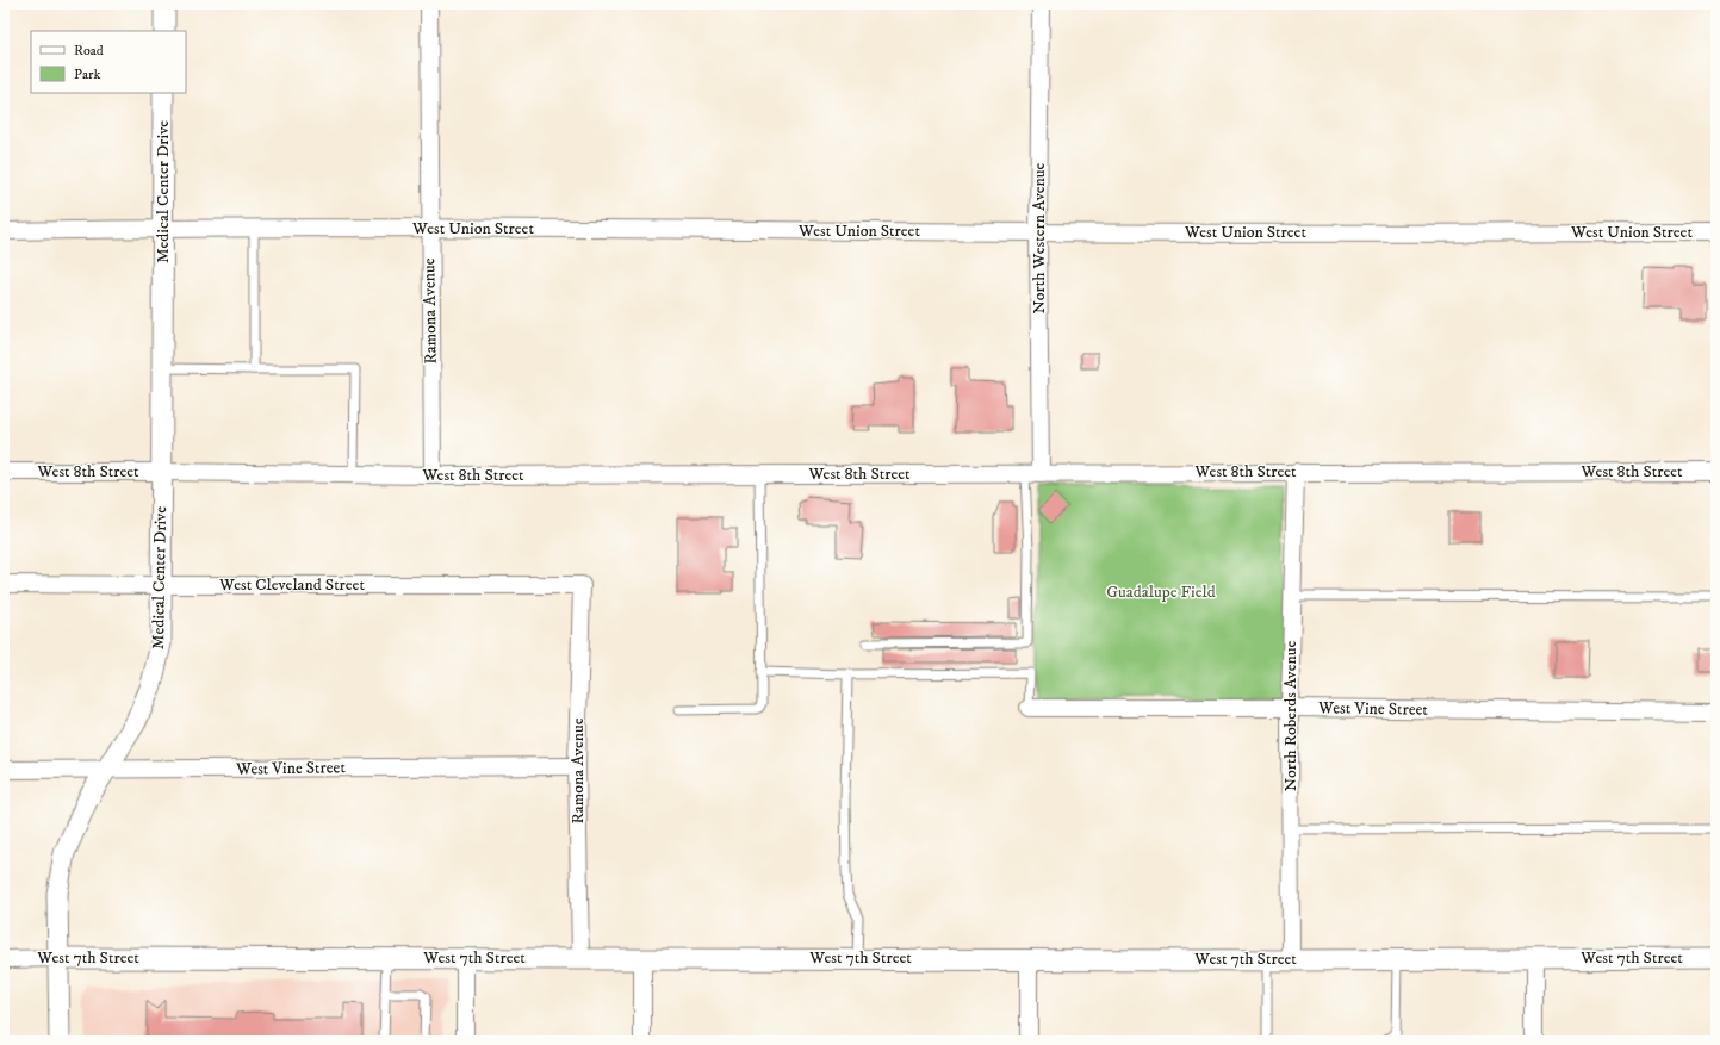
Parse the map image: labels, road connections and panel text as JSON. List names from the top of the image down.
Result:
{
  "streets": {
    "street": [
      "Medical Center Drive",
      "West Union Street",
      "North Western Avenue",
      "Ramona Avenue",
      "West 8th Street",
      "West Cleveland Street",
      "West Vine Street",
      "North Roberds Avenue",
      "West 7th Street"
    ]
  },
  "crossings": [
    ["Medical Center Drive", "West Union Street"],
    ["Medical Center Drive", "West 8th Street"],
    ["Medical Center Drive", "West Cleveland Street"],
    ["Medical Center Drive", "West Vine Street"],
    ["Medical Center Drive", "West 7th Street"],
    ["West Union Street", "North Western Avenue"],
    ["West Union Street", "Ramona Avenue"],
    ["North Western Avenue", "West 8th Street"],
    ["Ramona Avenue", "West 8th Street"],
    ["Ramona Avenue", "West Cleveland Street"],
    ["Ramona Avenue", "West Vine Street"],
    ["Ramona Avenue", "West 7th Street"],
    ["West 8th Street", "North Roberds Avenue"],
    ["West Vine Street", "North Roberds Avenue"],
    ["North Roberds Avenue", "West 7th Street"]
  ],
  "parks": ["Guadalupe Field"],
  "legend": ["Road", "Park"]
}
